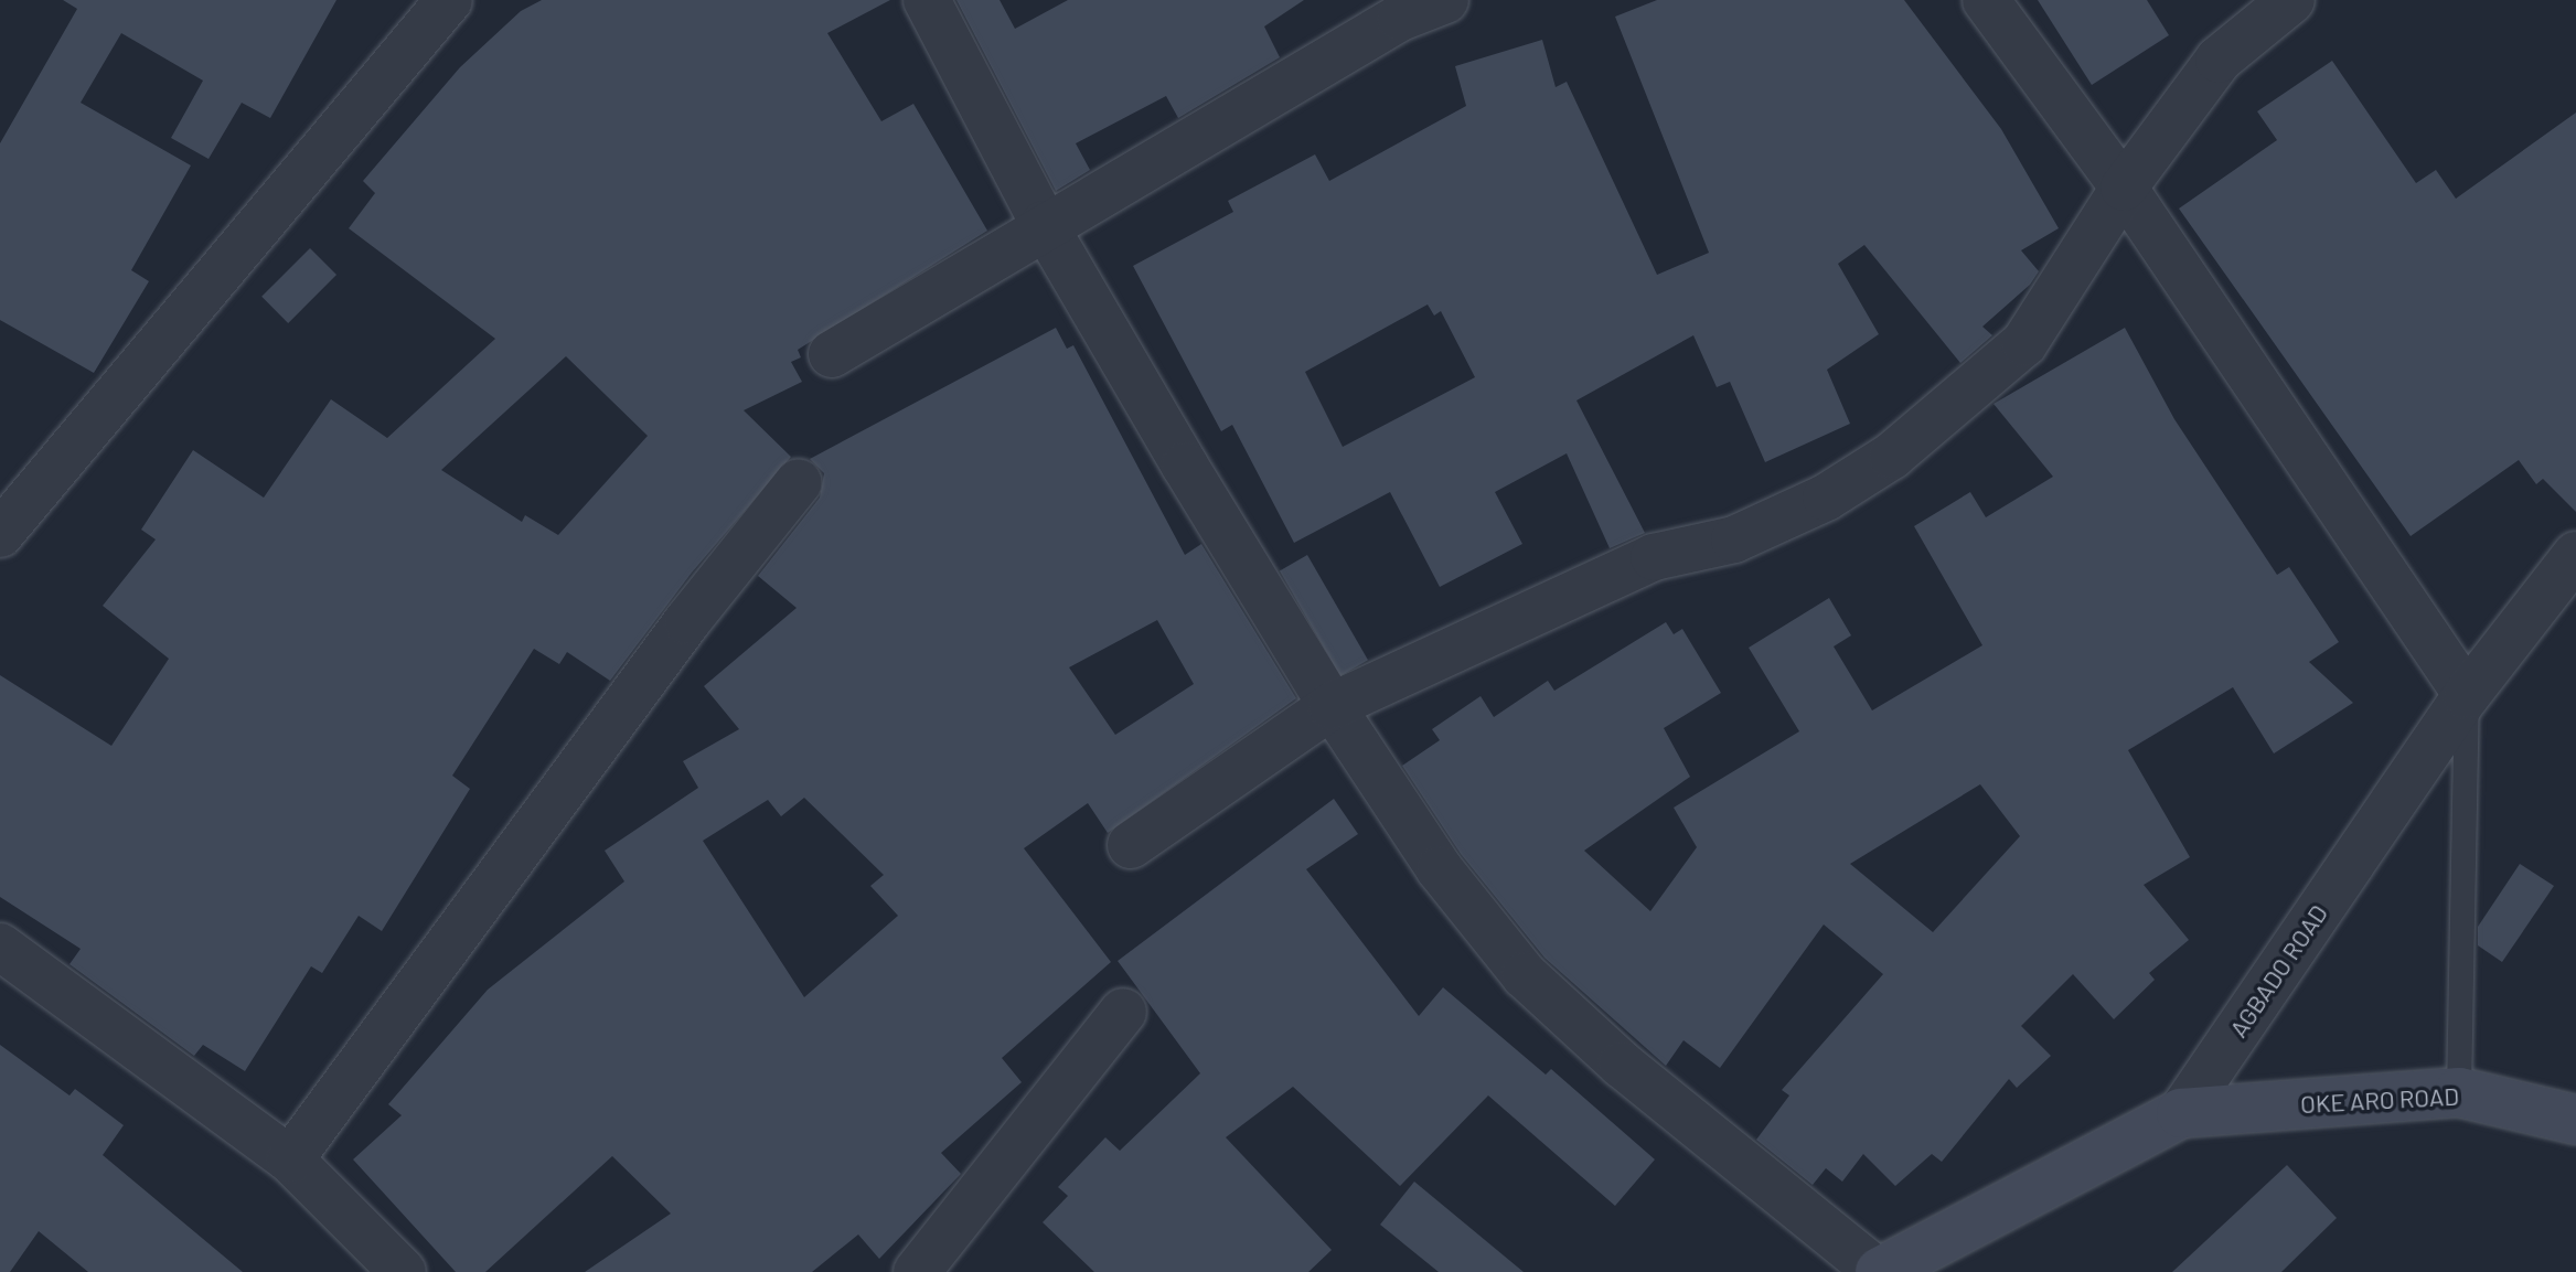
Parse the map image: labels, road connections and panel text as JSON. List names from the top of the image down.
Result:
{
  "streets": {
    "main road": ["AGBADO ROAD", "OKE ARO ROAD"]
  },
  "crossings": [
    ["AGBADO ROAD", "OKE ARO ROAD"]
  ]
}
